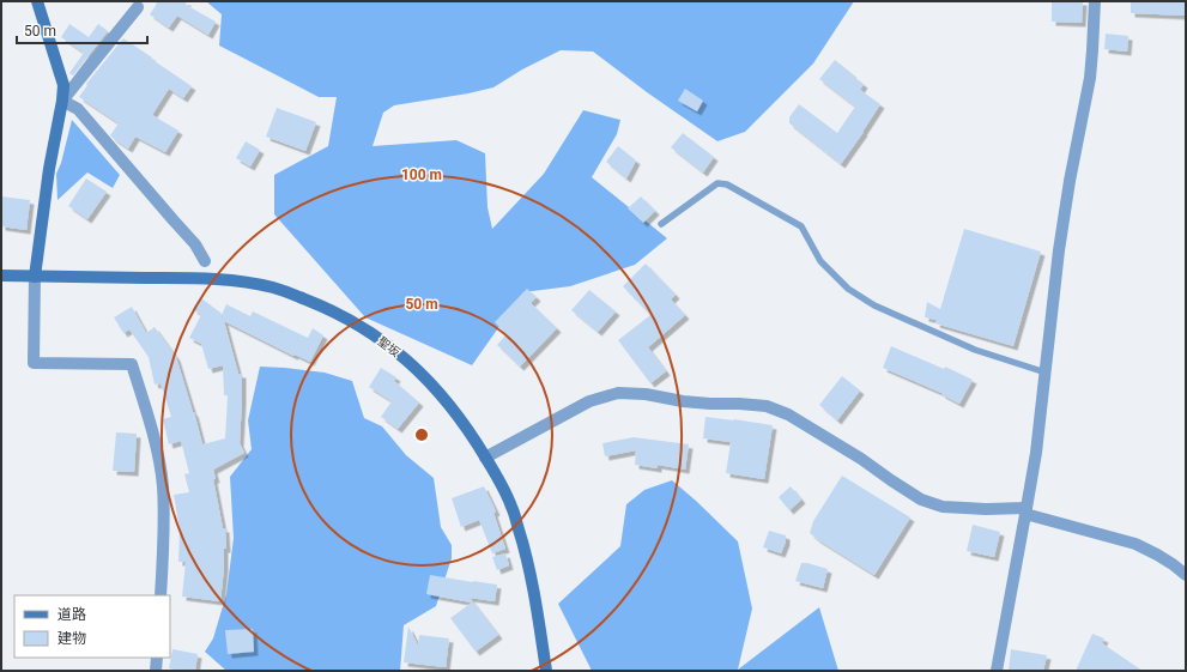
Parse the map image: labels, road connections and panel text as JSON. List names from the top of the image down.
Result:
{
  "streets": {
    "street": ["聖坂"]
  },
  "legend": ["道路", "建物"],
  "scale_bar": "50 m",
  "rings": ["100 m", "50 m"]
}
